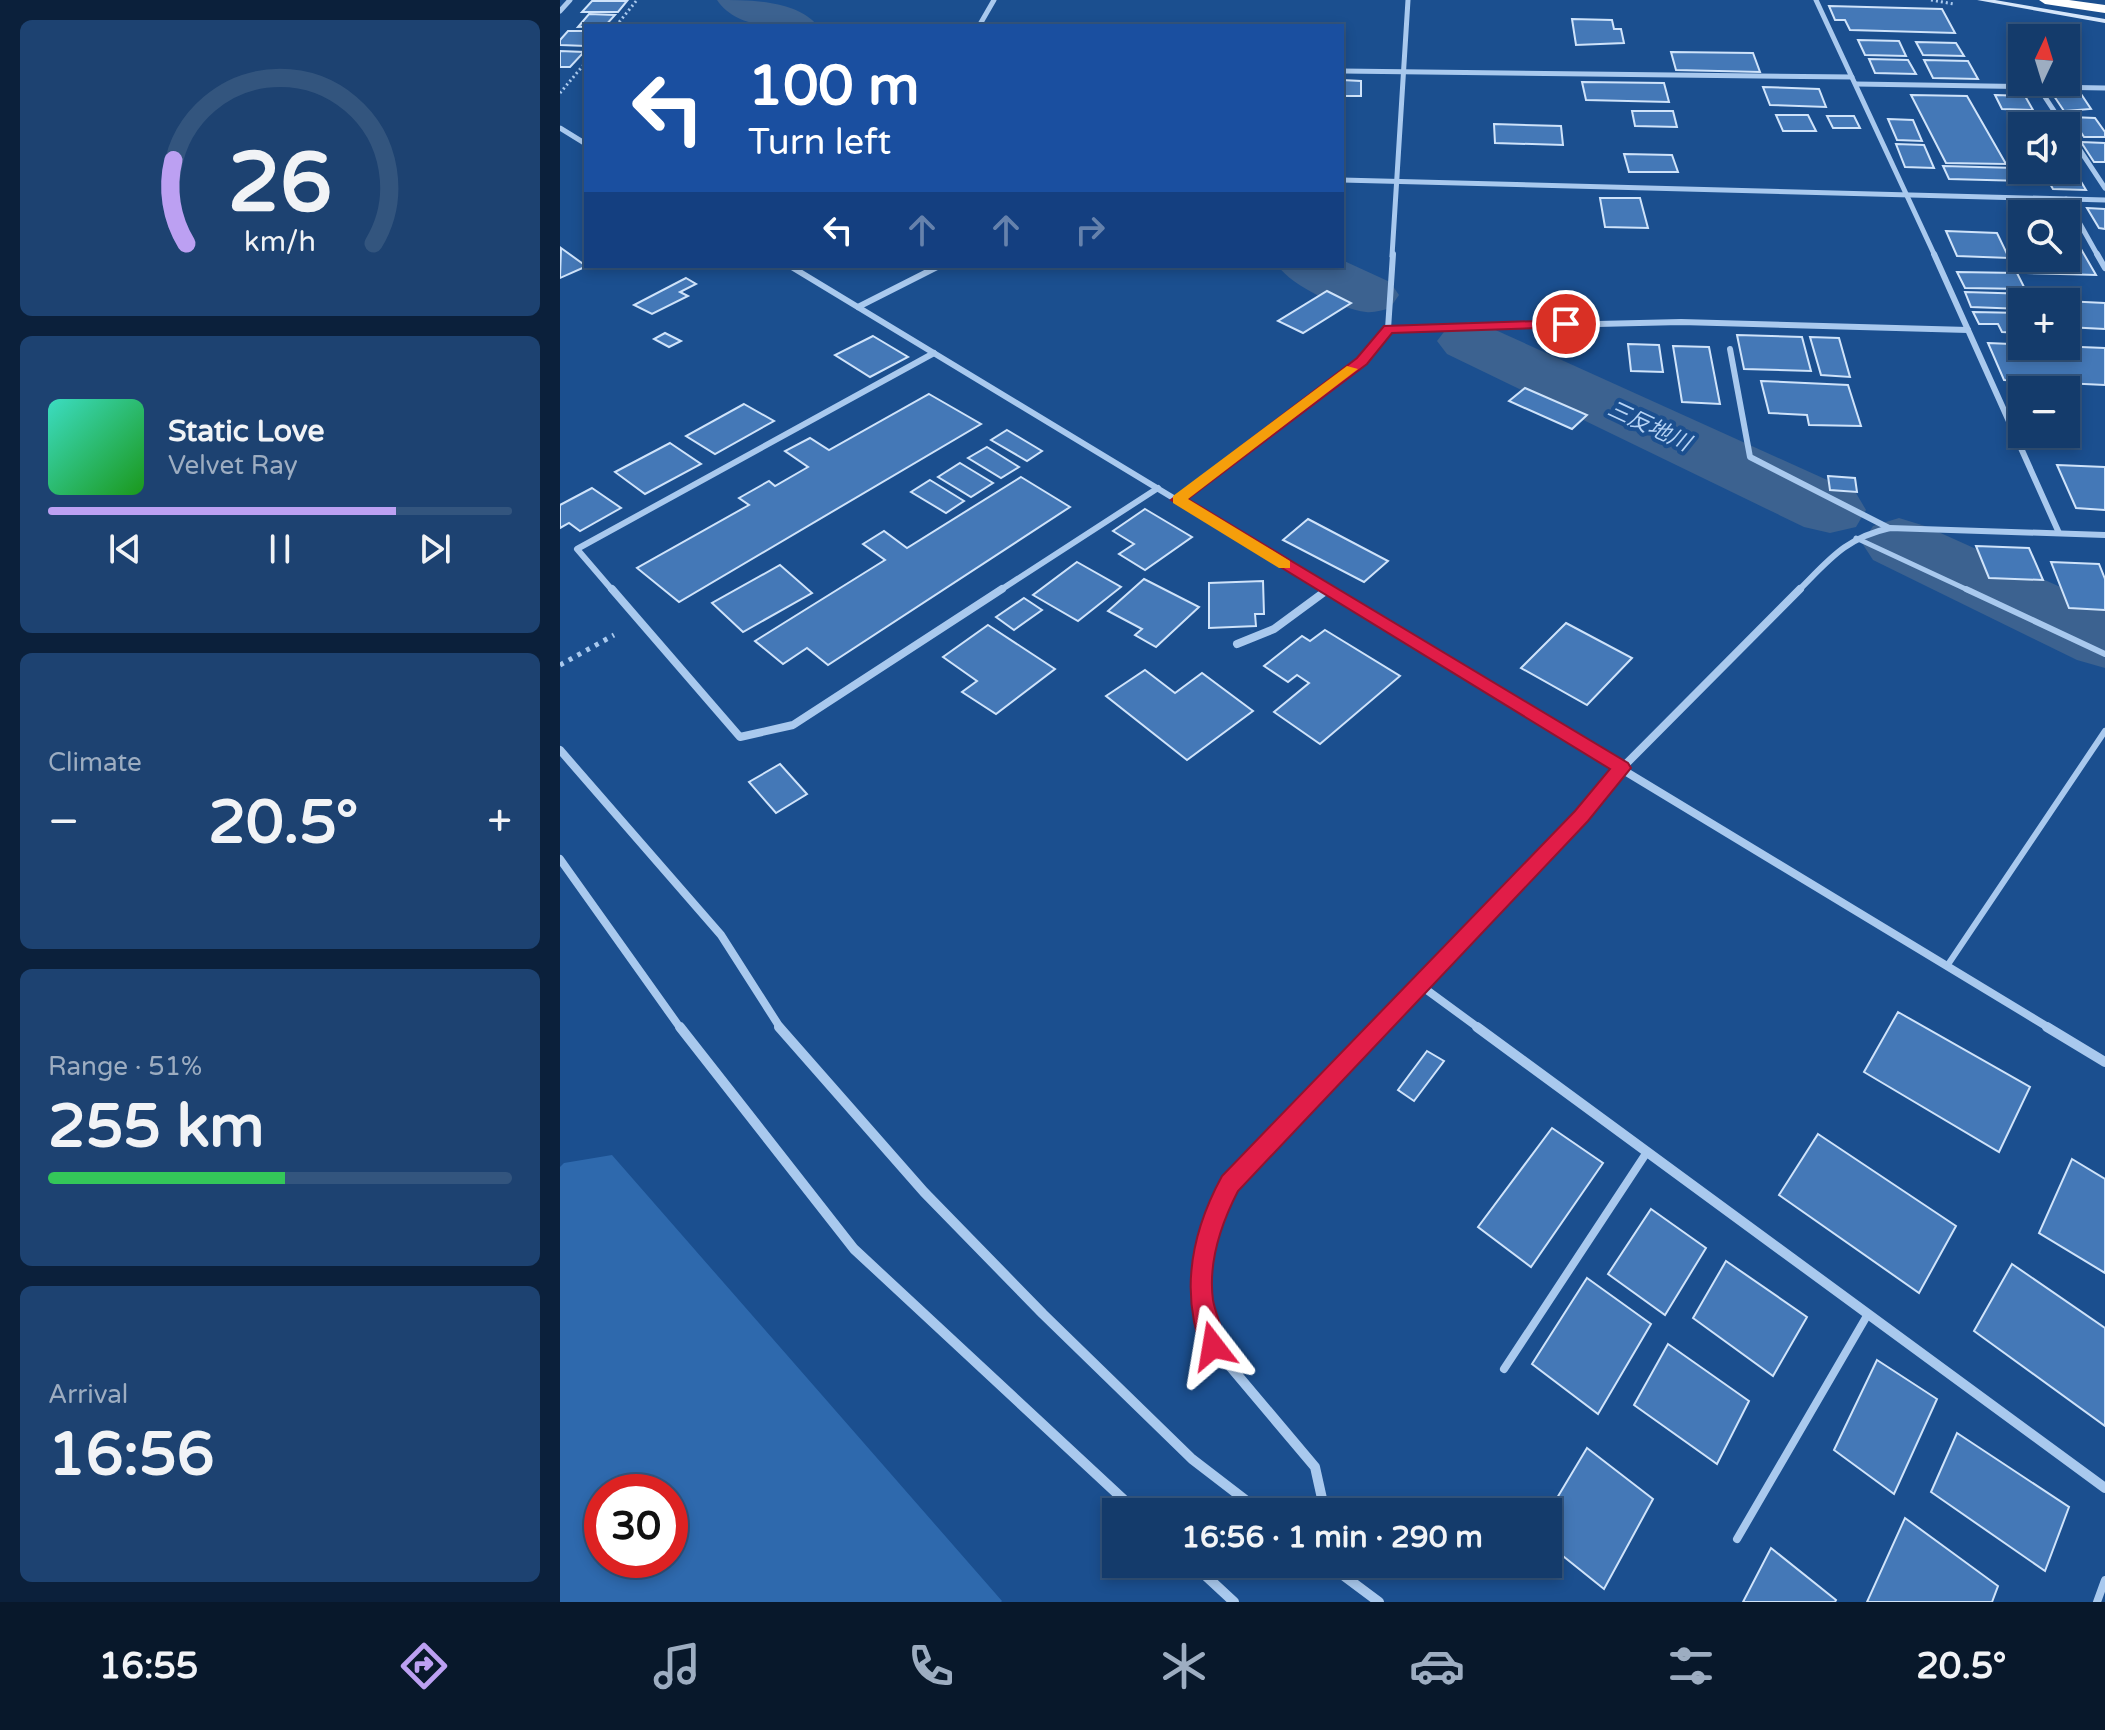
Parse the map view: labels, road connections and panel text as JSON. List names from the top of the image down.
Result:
{
  "water": ["三反地川"],
  "north": "top",
  "page": {
    "map_buttons": ["+", "−"],
    "turn": ["100 m", "Turn left"],
    "song": ["Static Love", "Velvet Ray"],
    "tile": [
      "Climate",
      ["Range · 51%", "255 km"],
      ["Arrival", "16:56"]
    ],
    "heat": ["−", "20.5°", "+"],
    "limit": "30",
    "trip": "16:56 · 1 min · 290 m",
    "tabs": ["16:55", "20.5°"],
    "gauge": ["26", "km/h"]
  }
}
